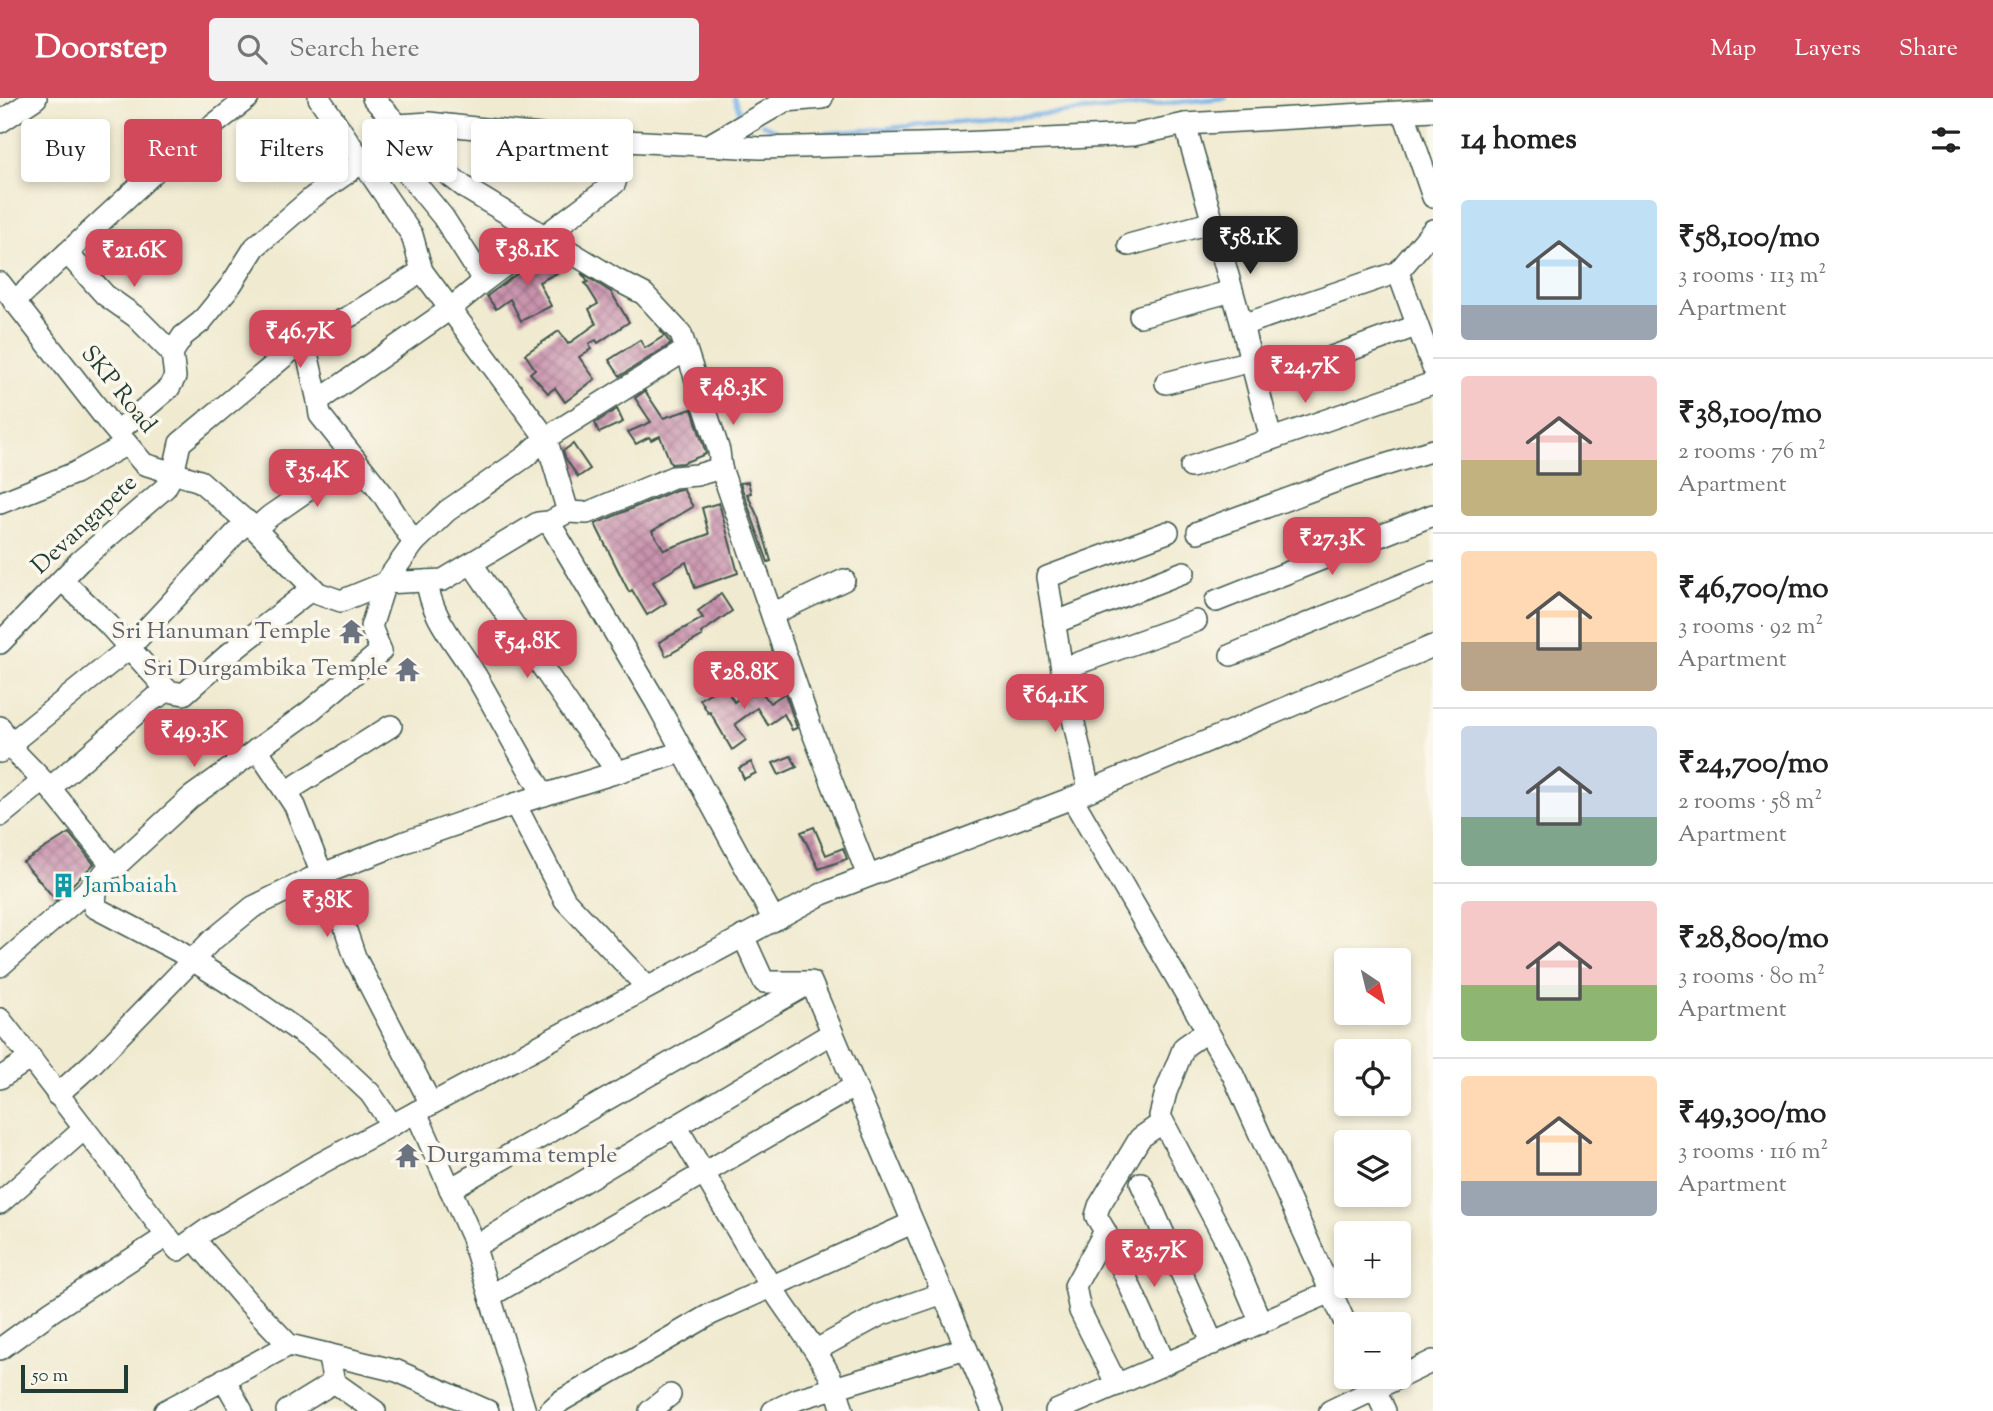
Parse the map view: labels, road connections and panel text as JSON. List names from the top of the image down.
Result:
{
  "streets": {
    "street": ["SKP Road", "Devangapete"]
  },
  "crossings": [
    ["SKP Road", "Devangapete"]
  ],
  "places": {
    "temple": ["Sri Hanuman Temple", "Sri Durgambika Temple", "Durgamma temple"],
    "building": ["Jambaiah"]
  },
  "scale_bar": "50 m",
  "north": "bottom right",
  "page": {
    "header": "Doorstep",
    "search": "Search here",
    "nav": ["Map", "Layers", "Share"],
    "heading": "14 homes",
    "chip": [
      "Buy",
      "Rent",
      "Filters",
      "New",
      "Apartment"
    ],
    "list": [
      {
        "name": "₹58,100/mo",
        "note": "3 rooms · 113 m² · Apartment"
      },
      {
        "name": "₹38,100/mo",
        "note": "2 rooms · 76 m² · Apartment"
      },
      {
        "name": "₹46,700/mo",
        "note": "3 rooms · 92 m² · Apartment"
      },
      {
        "name": "₹24,700/mo",
        "note": "2 rooms · 58 m² · Apartment"
      },
      {
        "name": "₹28,800/mo",
        "note": "3 rooms · 80 m² · Apartment"
      },
      {
        "name": "₹49,300/mo",
        "note": "3 rooms · 116 m² · Apartment"
      }
    ],
    "price": [
      "₹58.1K",
      "₹38.1K",
      "₹21.6K",
      "₹46.7K",
      "₹24.7K",
      "₹48.3K",
      "₹35.4K",
      "₹27.3K",
      "₹54.8K",
      "₹28.8K",
      "₹64.1K",
      "₹49.3K",
      "₹38K",
      "₹25.7K"
    ],
    "map_buttons": ["+", "−"],
    "scale": "50 m"
  }
}
